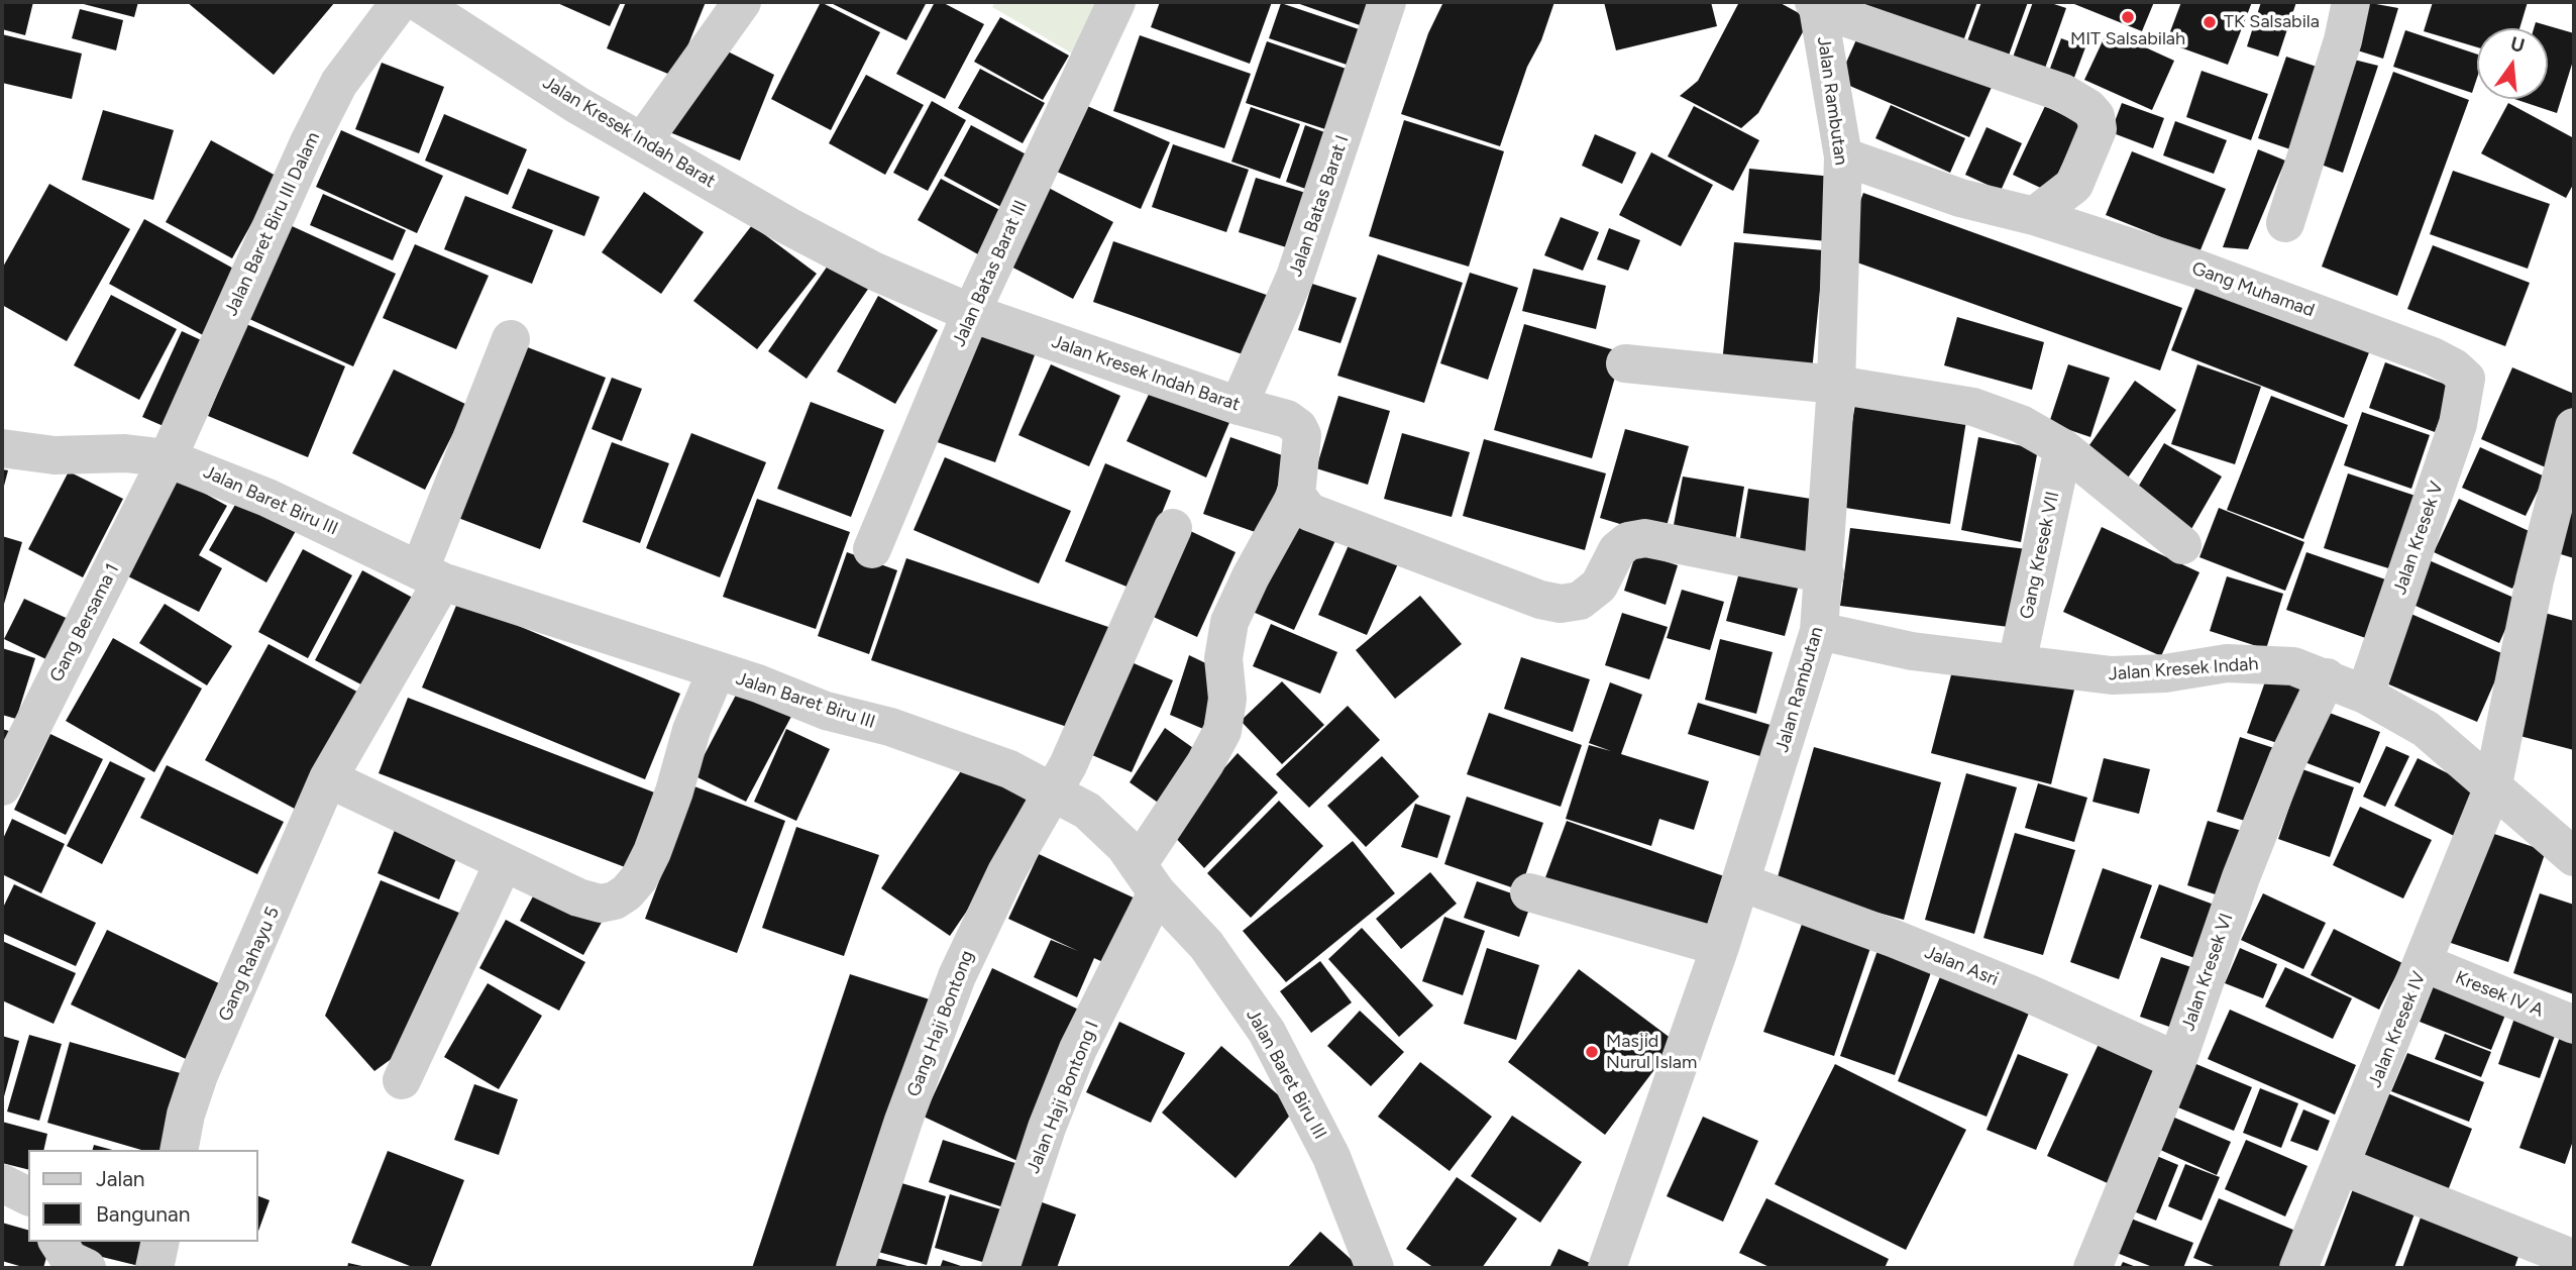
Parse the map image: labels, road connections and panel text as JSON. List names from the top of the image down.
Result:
{
  "streets": {
    "street": [
      "Jalan Rambutan",
      "Jalan Kresek Indah Barat",
      "Jalan Batas Barat I",
      "Jalan Baret Biru III Dalam",
      "Jalan Batas Barat III",
      "Gang Muhamad",
      "Jalan Baret Biru III",
      "Jalan Kresek V",
      "Gang Kresek VII",
      "Gang Bersama 1",
      "Jalan Kresek Indah",
      "Gang Rahayu 5",
      "Jalan Asri",
      "Jalan Kresek VI",
      "Kresek IV A",
      "Gang Haji Bontong",
      "Jalan Kresek IV",
      "Jalan Haji Bontong I"
    ]
  },
  "crossings": [
    ["Jalan Rambutan", "Gang Muhamad"],
    ["Jalan Rambutan", "Jalan Kresek Indah"],
    ["Jalan Rambutan", "Jalan Asri"],
    ["Jalan Kresek Indah Barat", "Jalan Batas Barat I"],
    ["Jalan Kresek Indah Barat", "Jalan Batas Barat III"],
    ["Jalan Kresek Indah Barat", "Jalan Haji Bontong I"],
    ["Jalan Baret Biru III Dalam", "Jalan Baret Biru III"],
    ["Jalan Baret Biru III Dalam", "Gang Bersama 1"],
    ["Gang Muhamad", "Jalan Kresek V"],
    ["Jalan Baret Biru III", "Gang Bersama 1"],
    ["Jalan Baret Biru III", "Gang Rahayu 5"],
    ["Jalan Baret Biru III", "Gang Haji Bontong"],
    ["Jalan Baret Biru III", "Jalan Haji Bontong I"],
    ["Jalan Kresek V", "Jalan Kresek Indah"],
    ["Gang Kresek VII", "Jalan Kresek Indah"],
    ["Jalan Kresek Indah", "Jalan Kresek VI"],
    ["Jalan Kresek Indah", "Jalan Kresek IV"],
    ["Jalan Asri", "Jalan Kresek VI"],
    ["Kresek IV A", "Jalan Kresek IV"]
  ],
  "places": ["MIT Salsabilah", "TK Salsabila", "Masjid Nurul Islam"],
  "legend": ["Jalan", "Bangunan"],
  "north": "top"
}
